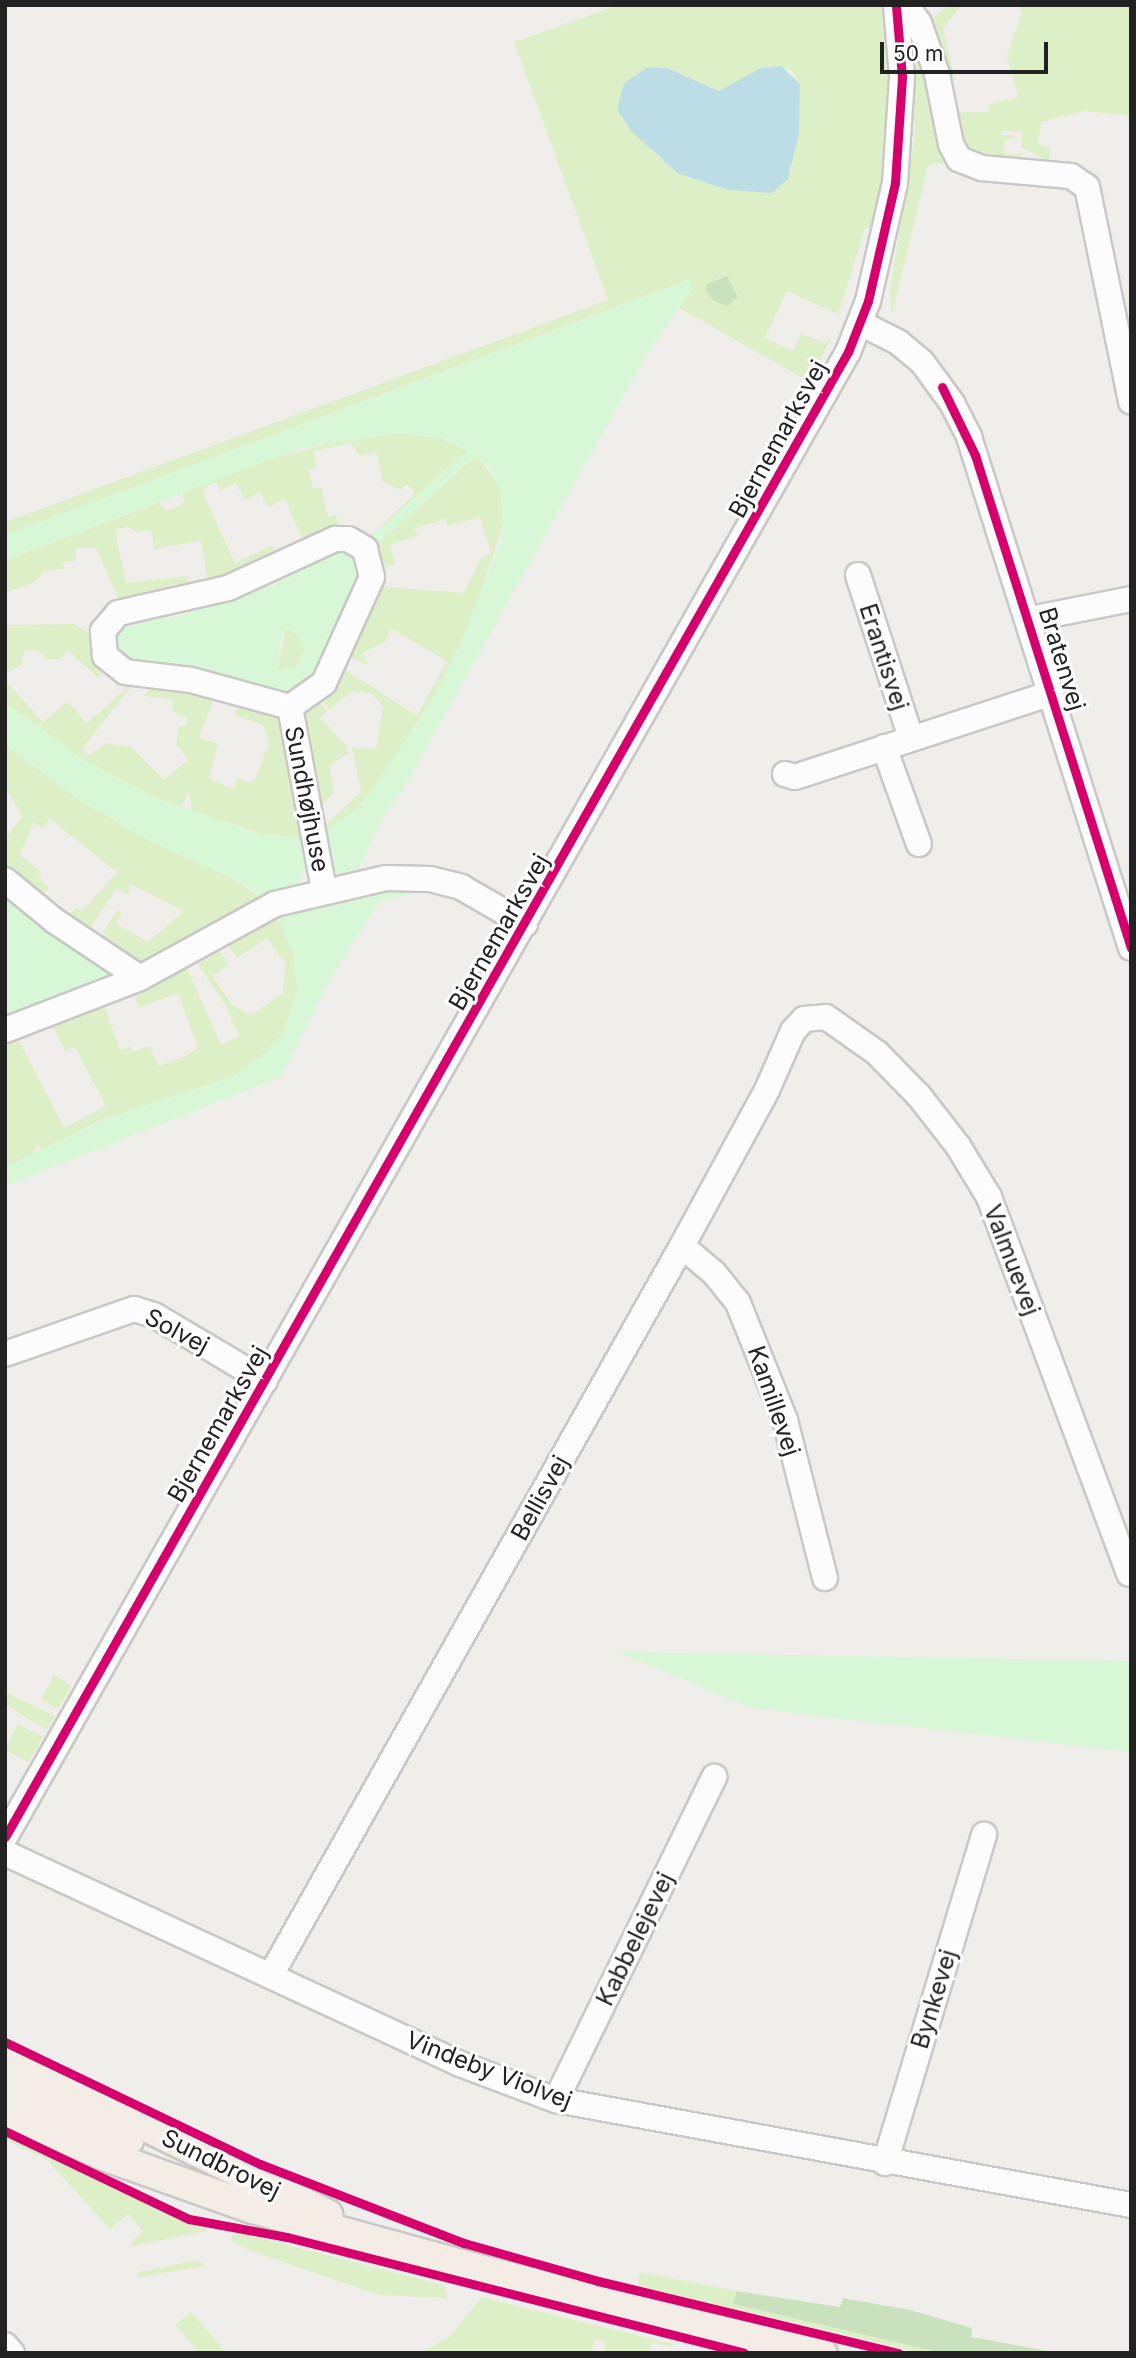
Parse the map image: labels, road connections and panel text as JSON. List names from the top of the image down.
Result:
{
  "streets": {
    "main road": ["Sundbrovej"],
    "street": [
      "Bjernemarksvej",
      "Erantisvej",
      "Bratenvej",
      "Sundhøjhuse",
      "Valmuevej",
      "Solvej",
      "Kamillevej",
      "Bellisvej",
      "Kabbelejevej",
      "Bynkevej",
      "Vindeby Violvej"
    ]
  },
  "crossings": [
    ["Bjernemarksvej", "Bratenvej"],
    ["Bjernemarksvej", "Sundhøjhuse"],
    ["Bjernemarksvej", "Solvej"],
    ["Erantisvej", "Bratenvej"],
    ["Valmuevej", "Bellisvej"],
    ["Kamillevej", "Bellisvej"],
    ["Bellisvej", "Vindeby Violvej"],
    ["Kabbelejevej", "Vindeby Violvej"],
    ["Bynkevej", "Vindeby Violvej"]
  ],
  "scale_bar": "50 m"
}
